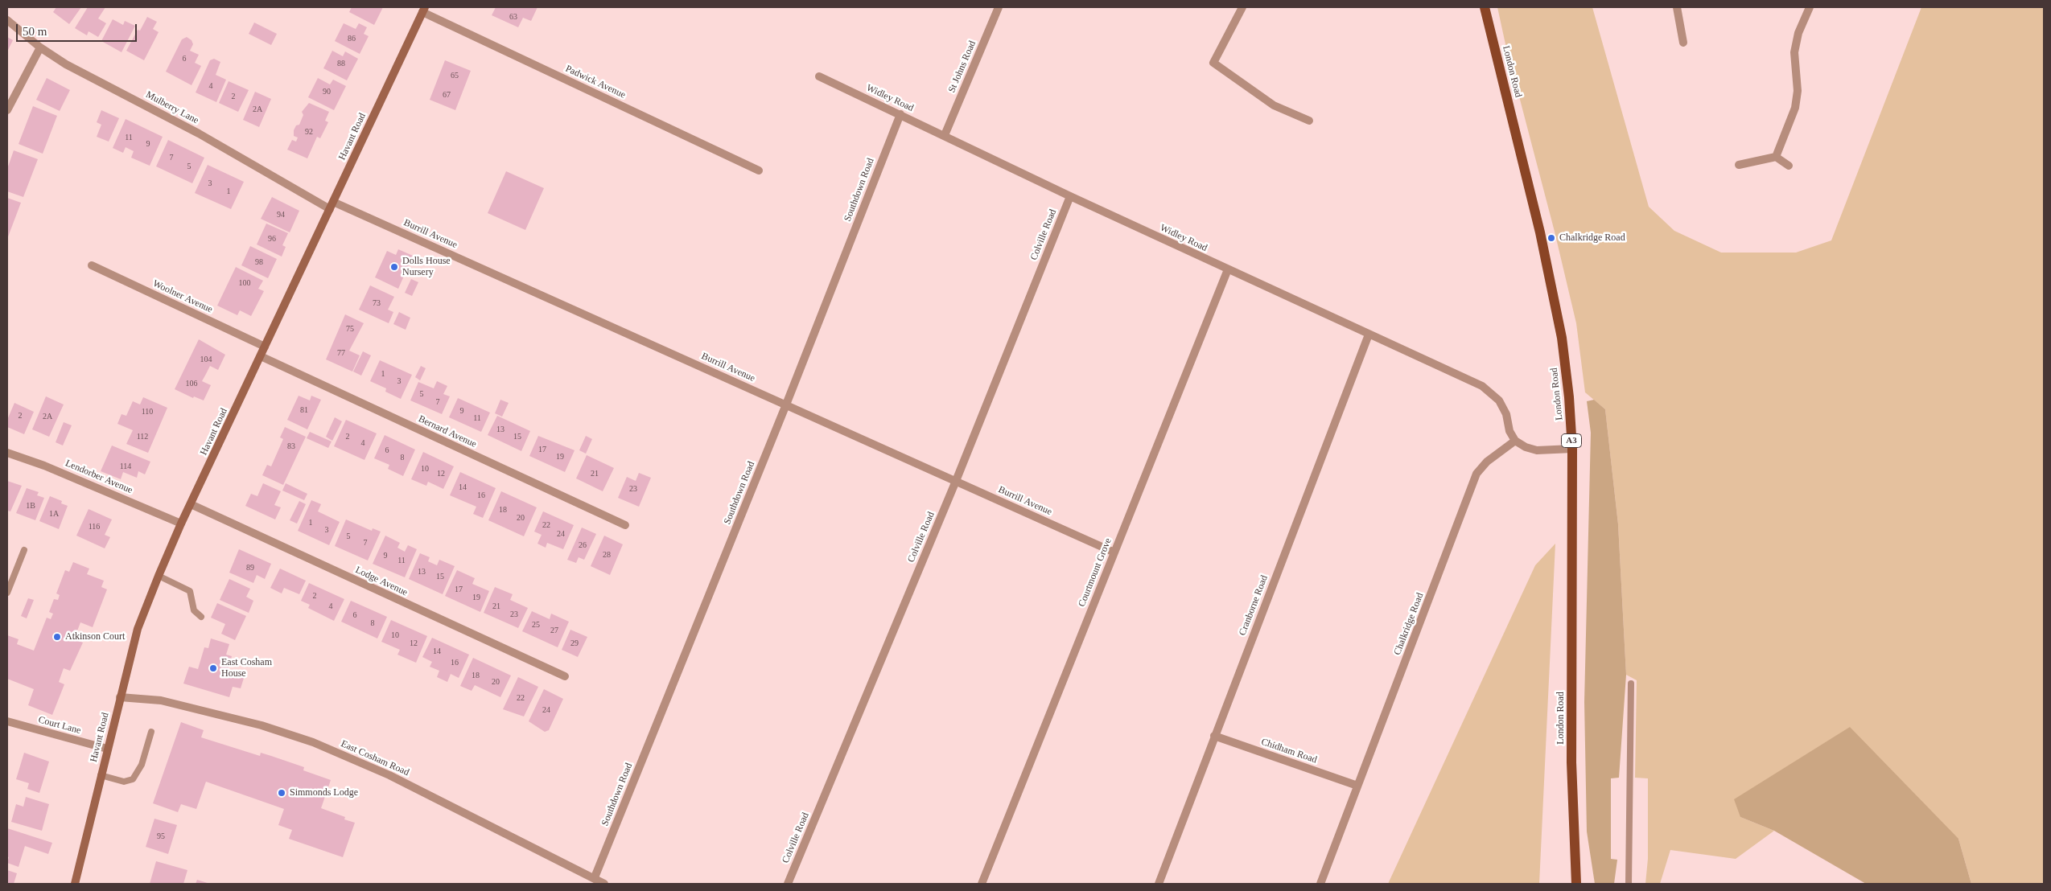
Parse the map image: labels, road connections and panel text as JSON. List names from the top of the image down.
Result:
{
  "streets": {
    "main road": ["London Road", "A3"],
    "street": [
      "St Johns Road",
      "Padwick Avenue",
      "Widley Road",
      "Mulberry Lane",
      "Havant Road",
      "Southdown Road",
      "Burrill Avenue",
      "Colville Road",
      "Woolner Avenue",
      "Bernard Avenue",
      "Lendorber Avenue",
      "Courtmount Grove",
      "Lodge Avenue",
      "Cranborne Road",
      "Chalkridge Road",
      "Court Lane",
      "Chidham Road",
      "East Cosham Road"
    ]
  },
  "crossings": [
    ["St Johns Road", "Widley Road"],
    ["Padwick Avenue", "Havant Road"],
    ["Widley Road", "Southdown Road"],
    ["Widley Road", "Colville Road"],
    ["Widley Road", "Courtmount Grove"],
    ["Widley Road", "Cranborne Road"],
    ["Widley Road", "Chalkridge Road"],
    ["Mulberry Lane", "Havant Road"],
    ["Mulberry Lane", "Burrill Avenue"],
    ["Havant Road", "Burrill Avenue"],
    ["Havant Road", "Woolner Avenue"],
    ["Havant Road", "Bernard Avenue"],
    ["Havant Road", "Lendorber Avenue"],
    ["Havant Road", "Lodge Avenue"],
    ["Havant Road", "Court Lane"],
    ["Havant Road", "East Cosham Road"],
    ["Southdown Road", "Burrill Avenue"],
    ["Southdown Road", "East Cosham Road"],
    ["Burrill Avenue", "Colville Road"],
    ["Burrill Avenue", "Courtmount Grove"],
    ["Cranborne Road", "Chidham Road"],
    ["Chalkridge Road", "Chidham Road"]
  ],
  "places": [
    "Chalkridge Road",
    "Dolls House Nursery",
    "Atkinson Court",
    "East Cosham House",
    "Simmonds Lodge"
  ],
  "house_numbers": [
    "63",
    "86",
    "6",
    "88",
    "65",
    "4",
    "90",
    "67",
    "2",
    "2A",
    "92",
    "11",
    "9",
    "7",
    "5",
    "3",
    "1",
    "94",
    "96",
    "98",
    "100",
    "73",
    "75",
    "77",
    "104",
    "1",
    "3",
    "106",
    "5",
    "7",
    "81",
    "9",
    "110",
    "2",
    "2A",
    "11",
    "13",
    "112",
    "2",
    "15",
    "4",
    "83",
    "17",
    "6",
    "19",
    "8",
    "114",
    "10",
    "12",
    "21",
    "14",
    "23",
    "16",
    "1B",
    "18",
    "1A",
    "20",
    "1",
    "22",
    "116",
    "3",
    "24",
    "5",
    "7",
    "26",
    "28",
    "9",
    "11",
    "89",
    "13",
    "15",
    "17",
    "2",
    "19",
    "4",
    "21",
    "23",
    "6",
    "8",
    "25",
    "27",
    "10",
    "12",
    "29",
    "14",
    "16",
    "18",
    "20",
    "22",
    "24",
    "95"
  ],
  "scale_bar": "50 m"
}
